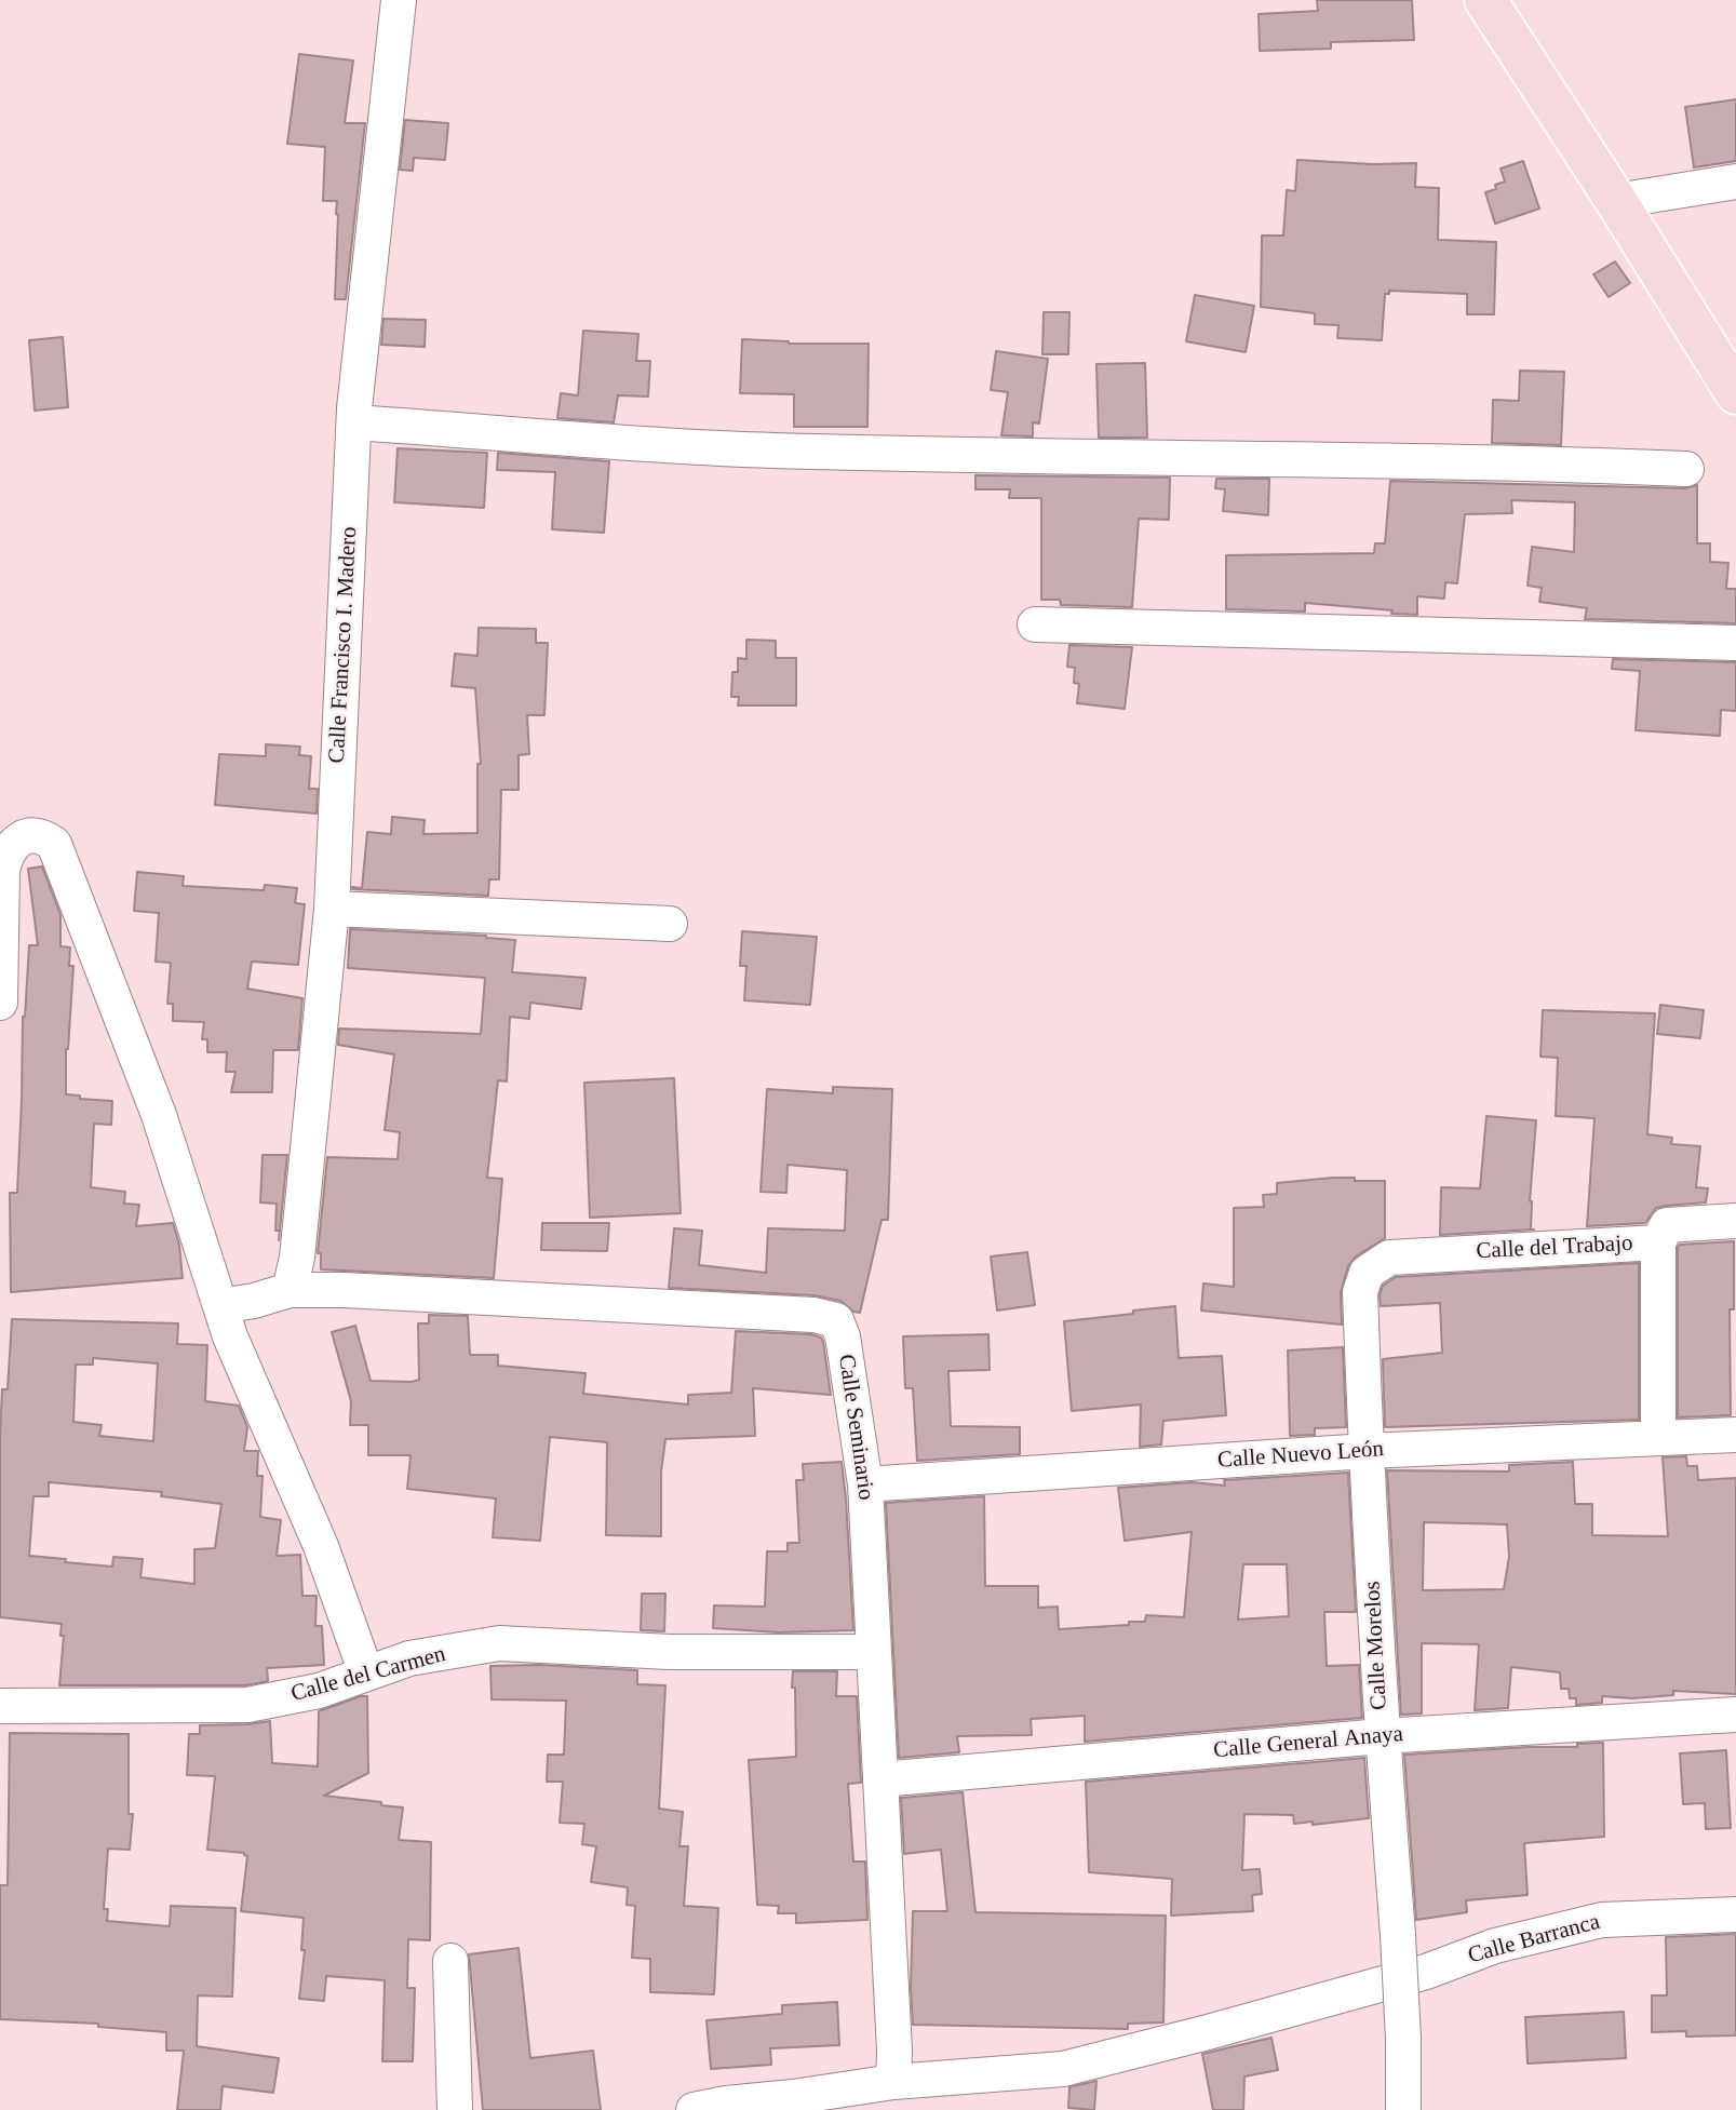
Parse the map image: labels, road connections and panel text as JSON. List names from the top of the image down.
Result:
{
  "streets": {
    "street": [
      "Calle Francisco I. Madero",
      "Calle del Trabajo",
      "Calle Seminario",
      "Calle Nuevo León",
      "Calle Morelos",
      "Calle del Carmen",
      "Calle General Anaya",
      "Calle Barranca"
    ]
  },
  "crossings": [
    ["Calle Francisco I. Madero", "Calle Seminario"],
    ["Calle del Trabajo", "Calle Morelos"],
    ["Calle Seminario", "Calle Nuevo León"],
    ["Calle Seminario", "Calle del Carmen"],
    ["Calle Seminario", "Calle General Anaya"],
    ["Calle Seminario", "Calle Barranca"],
    ["Calle Nuevo León", "Calle Morelos"],
    ["Calle Morelos", "Calle General Anaya"]
  ]
}
